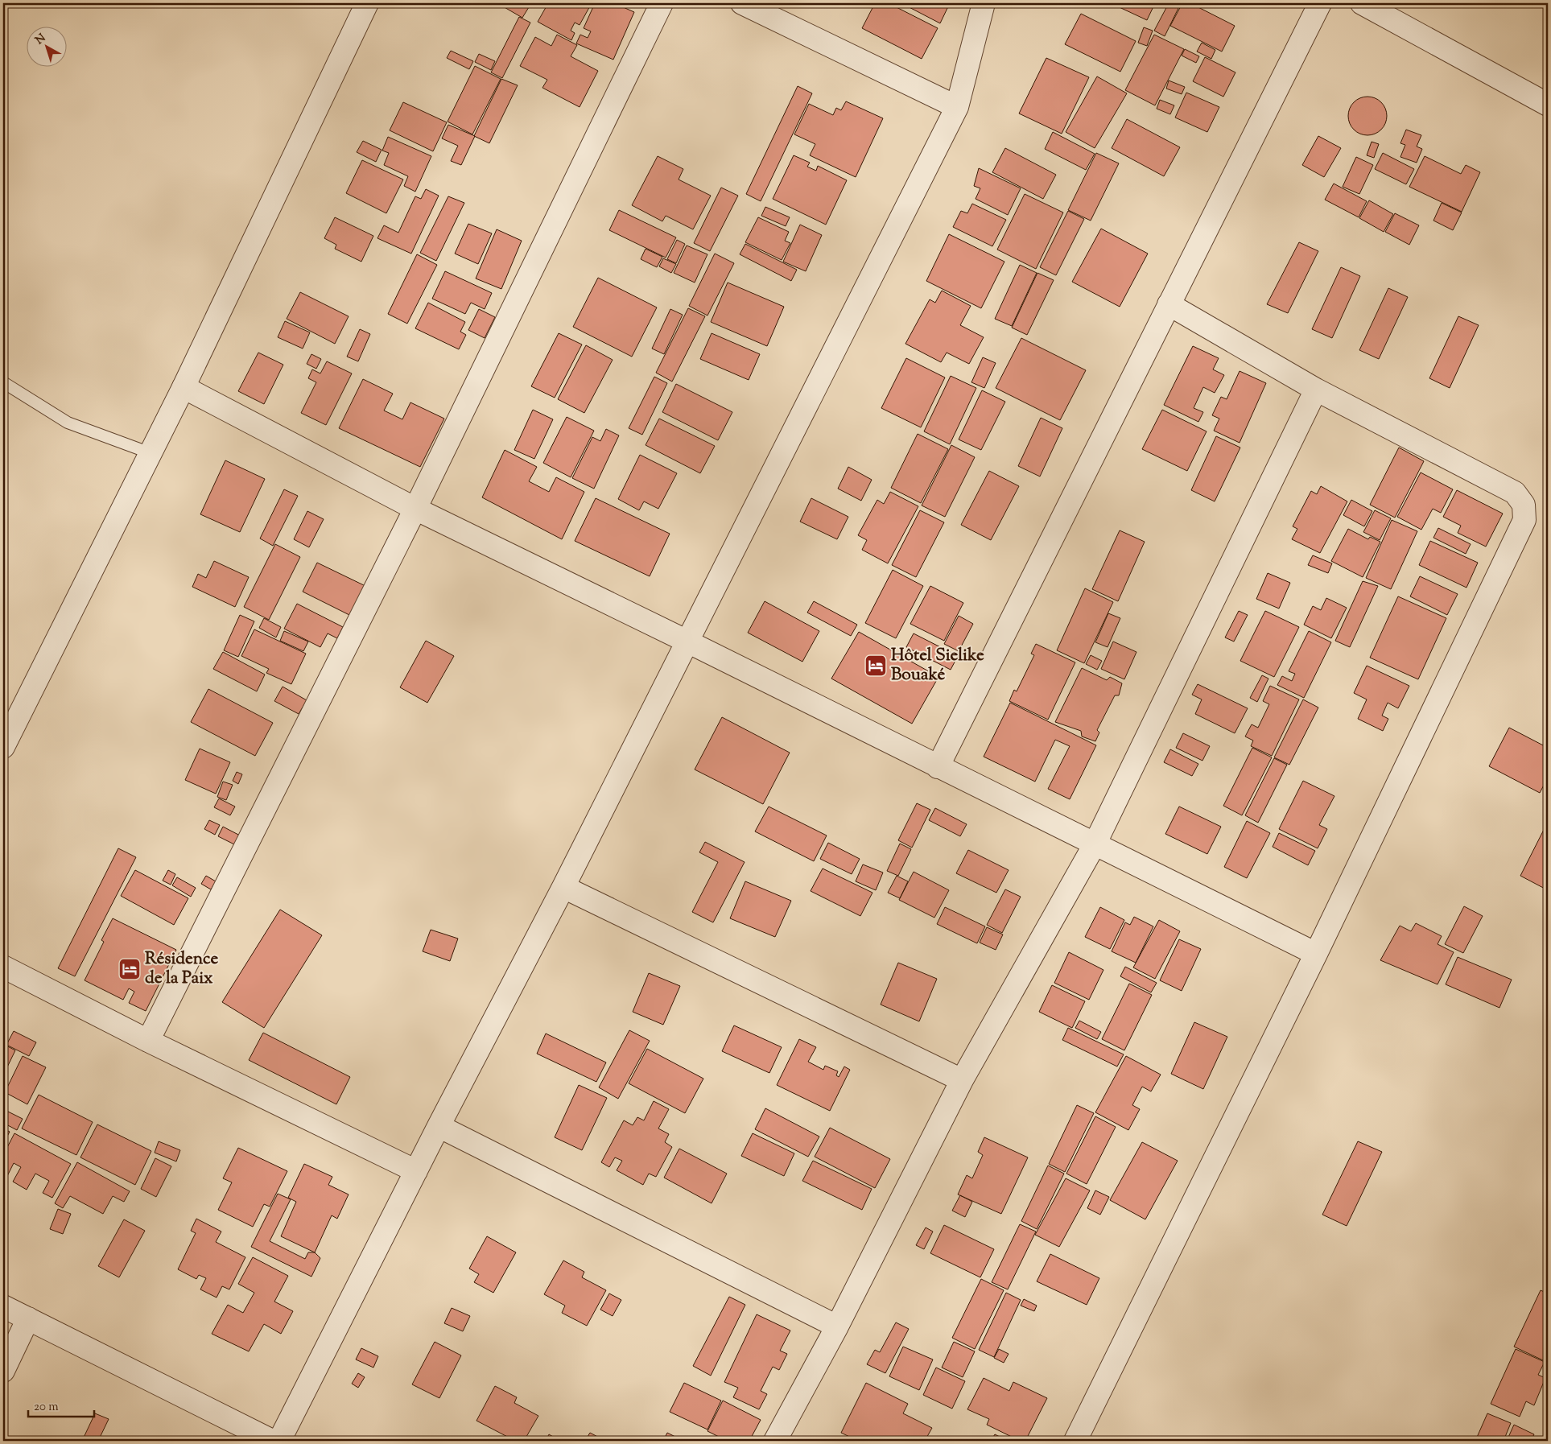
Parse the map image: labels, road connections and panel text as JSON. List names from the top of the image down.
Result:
{
  "places": {
    "hotel": ["Hôtel Sielike Bouaké", "Résidence de la Paix"]
  },
  "scale_bar": "20 m",
  "north": "top left"
}
